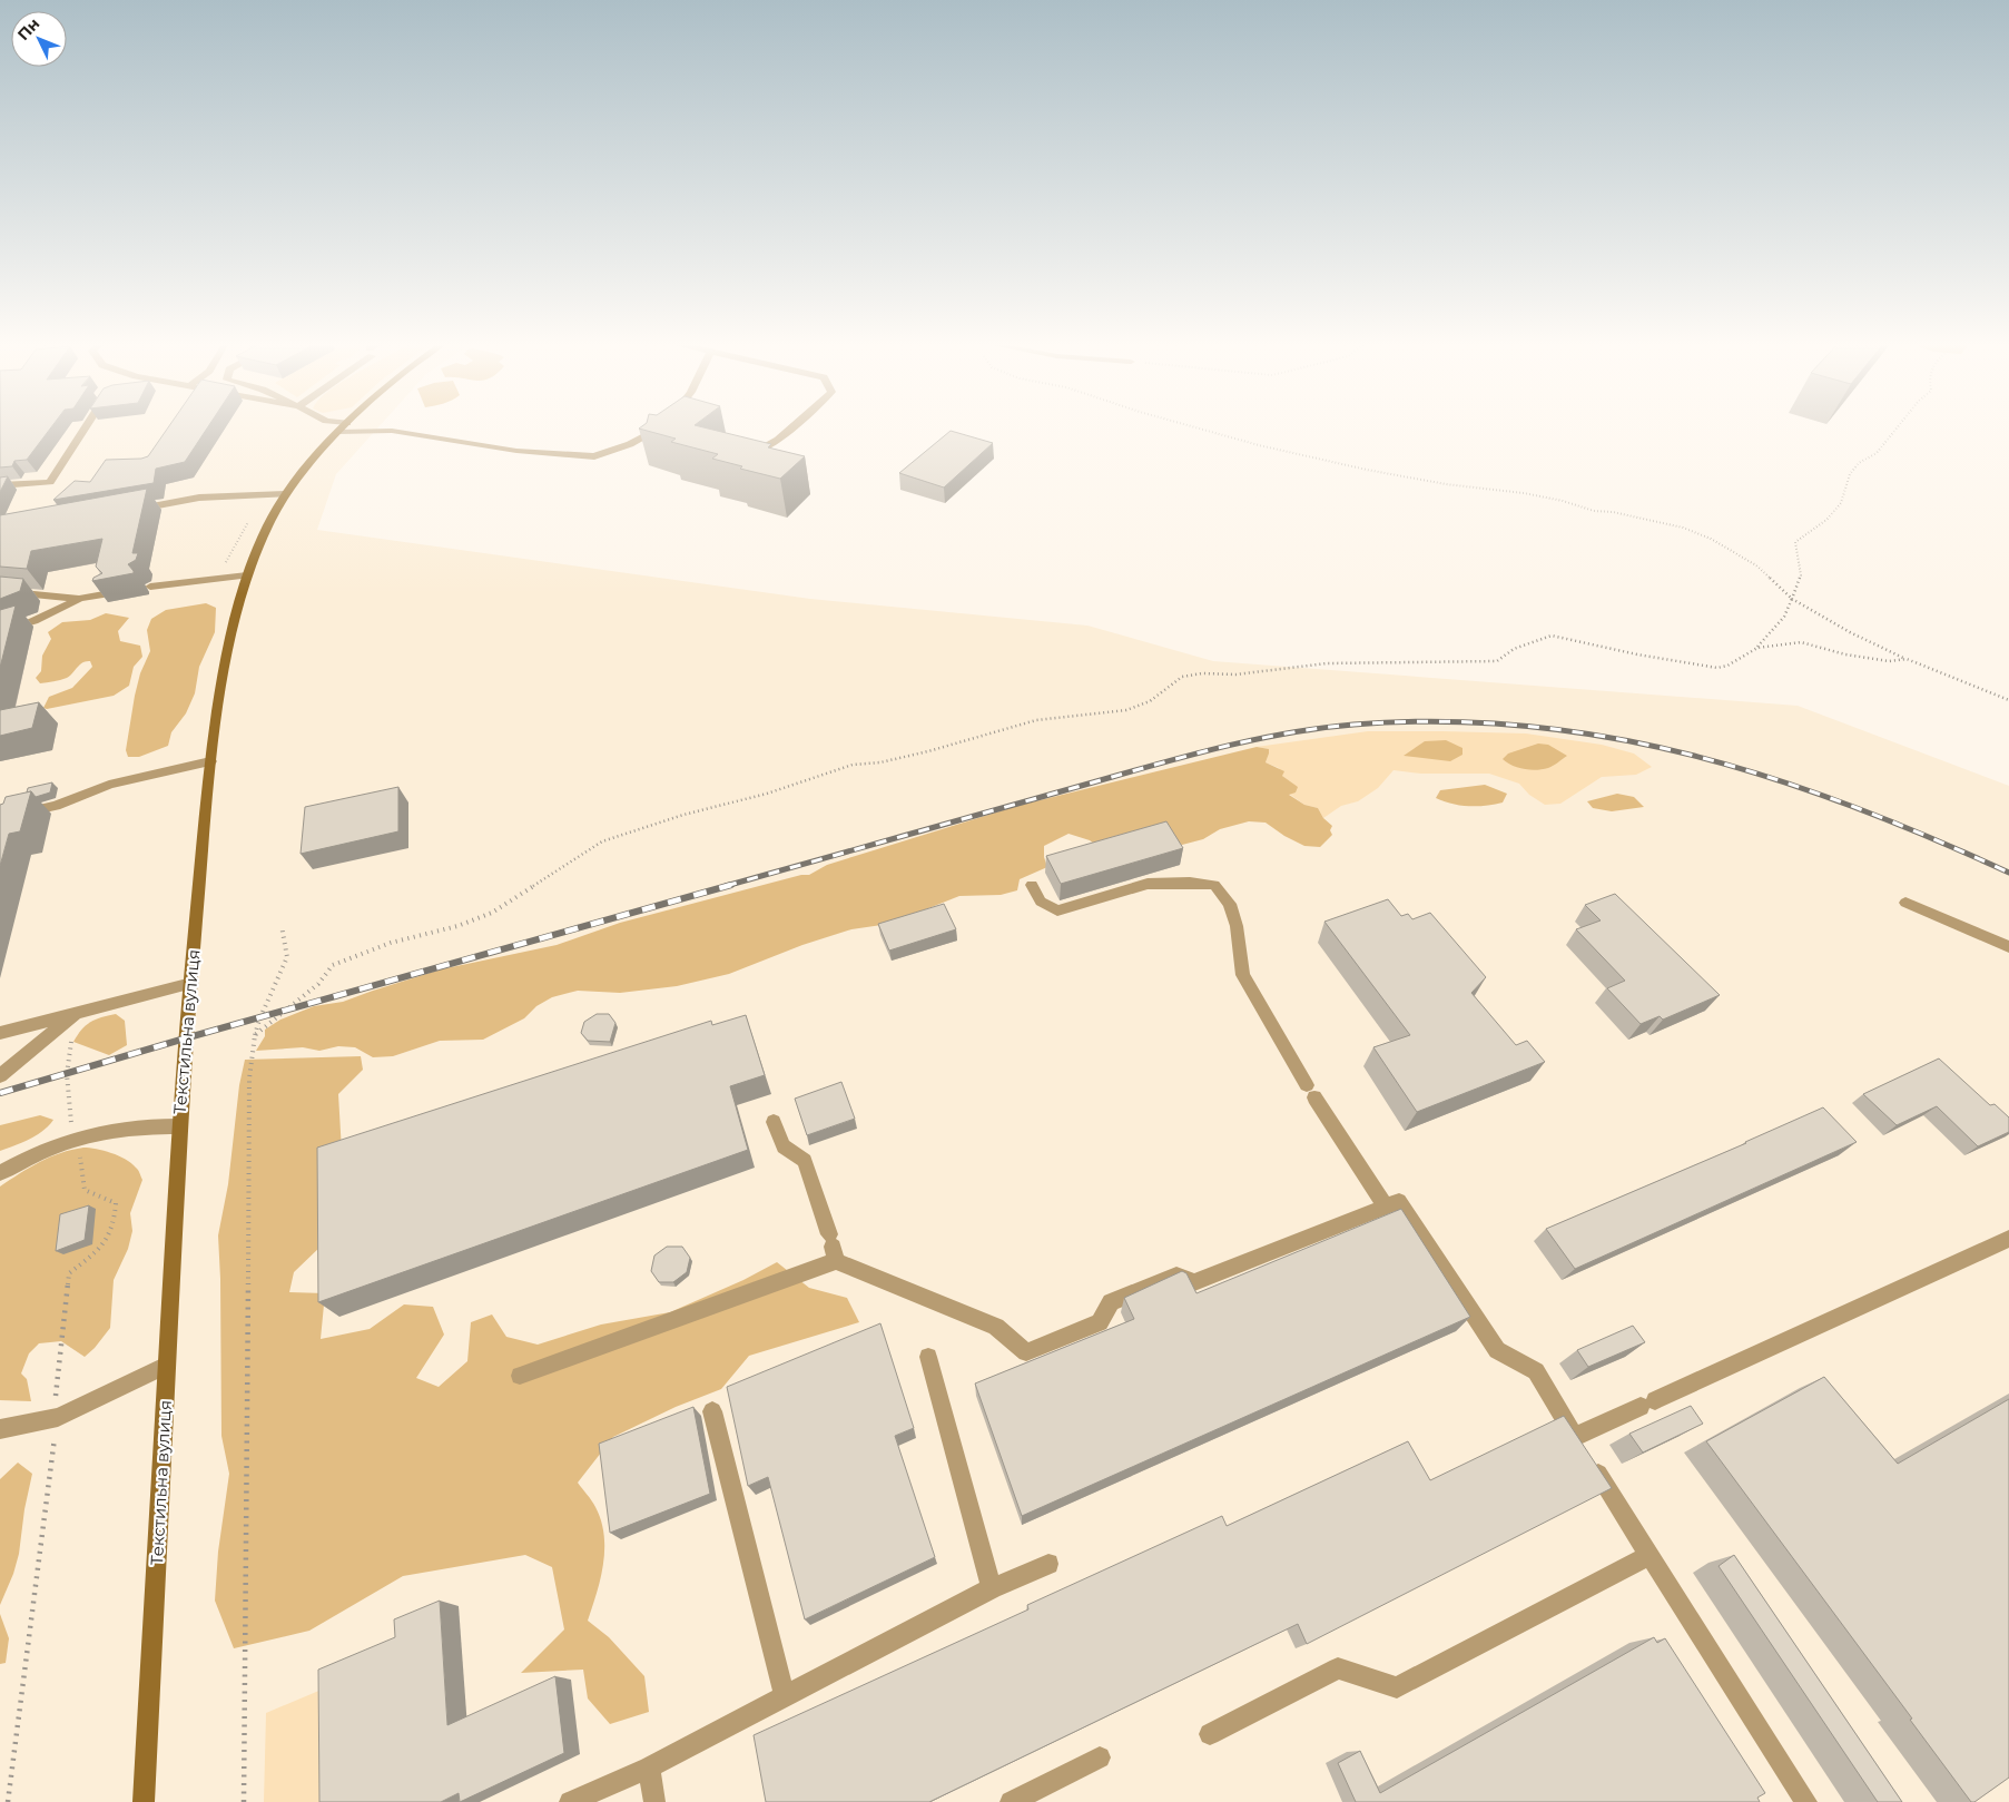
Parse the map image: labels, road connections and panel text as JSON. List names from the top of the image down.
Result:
{
  "streets": {
    "street": ["Текстильна вулиця"]
  },
  "north": "top left"
}
